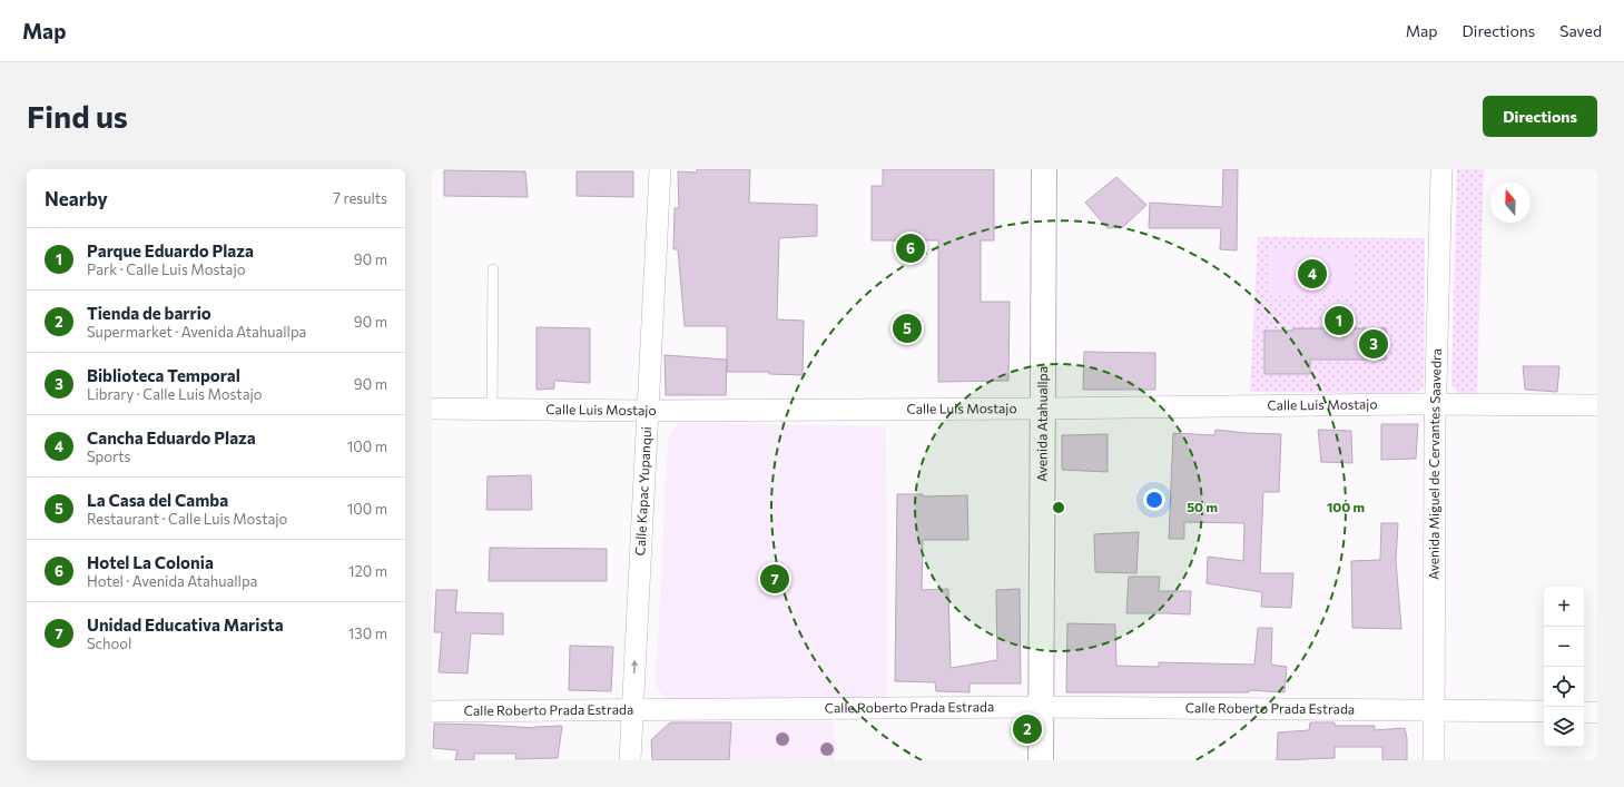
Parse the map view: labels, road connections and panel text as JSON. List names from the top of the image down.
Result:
{
  "streets": {
    "main road": ["Avenida Atahuallpa"],
    "street": [
      "Calle Luis Mostajo",
      "Avenida Miguel de Cervantes Saavedra",
      "Calle Kapac Yupanqui",
      "Calle Roberto Prada Estrada"
    ]
  },
  "crossings": [
    ["Calle Luis Mostajo", "Avenida Atahuallpa"],
    ["Calle Luis Mostajo", "Avenida Miguel de Cervantes Saavedra"],
    ["Calle Luis Mostajo", "Calle Kapac Yupanqui"],
    ["Avenida Atahuallpa", "Calle Roberto Prada Estrada"],
    ["Avenida Miguel de Cervantes Saavedra", "Calle Roberto Prada Estrada"],
    ["Calle Kapac Yupanqui", "Calle Roberto Prada Estrada"]
  ],
  "one_way": ["Calle Kapac Yupanqui"],
  "north": "top",
  "page": {
    "header": "Map",
    "nav": ["Map", "Directions", "Saved"],
    "buttons": "Directions",
    "title": "Find us",
    "heading": ["Nearby", "7 results"],
    "list": [
      {
        "mark": "1",
        "name": "Parque Eduardo Plaza",
        "note": "Park · Calle Luis Mostajo",
        "value": "90 m"
      },
      {
        "mark": "2",
        "name": "Tienda de barrio",
        "note": "Supermarket · Avenida Atahuallpa",
        "value": "90 m"
      },
      {
        "mark": "3",
        "name": "Biblioteca Temporal",
        "note": "Library · Calle Luis Mostajo",
        "value": "90 m"
      },
      {
        "mark": "4",
        "name": "Cancha Eduardo Plaza",
        "note": "Sports",
        "value": "100 m"
      },
      {
        "mark": "5",
        "name": "La Casa del Camba",
        "note": "Restaurant · Calle Luis Mostajo",
        "value": "100 m"
      },
      {
        "mark": "6",
        "name": "Hotel La Colonia",
        "note": "Hotel · Avenida Atahuallpa",
        "value": "120 m"
      },
      {
        "mark": "7",
        "name": "Unidad Educativa Marista",
        "note": "School",
        "value": "130 m"
      }
    ],
    "pins": [
      "6",
      "4",
      "1",
      "5",
      "3",
      "7",
      "2"
    ],
    "map_buttons": ["+", "−"]
  },
  "rings": ["50 m", "100 m"]
}
